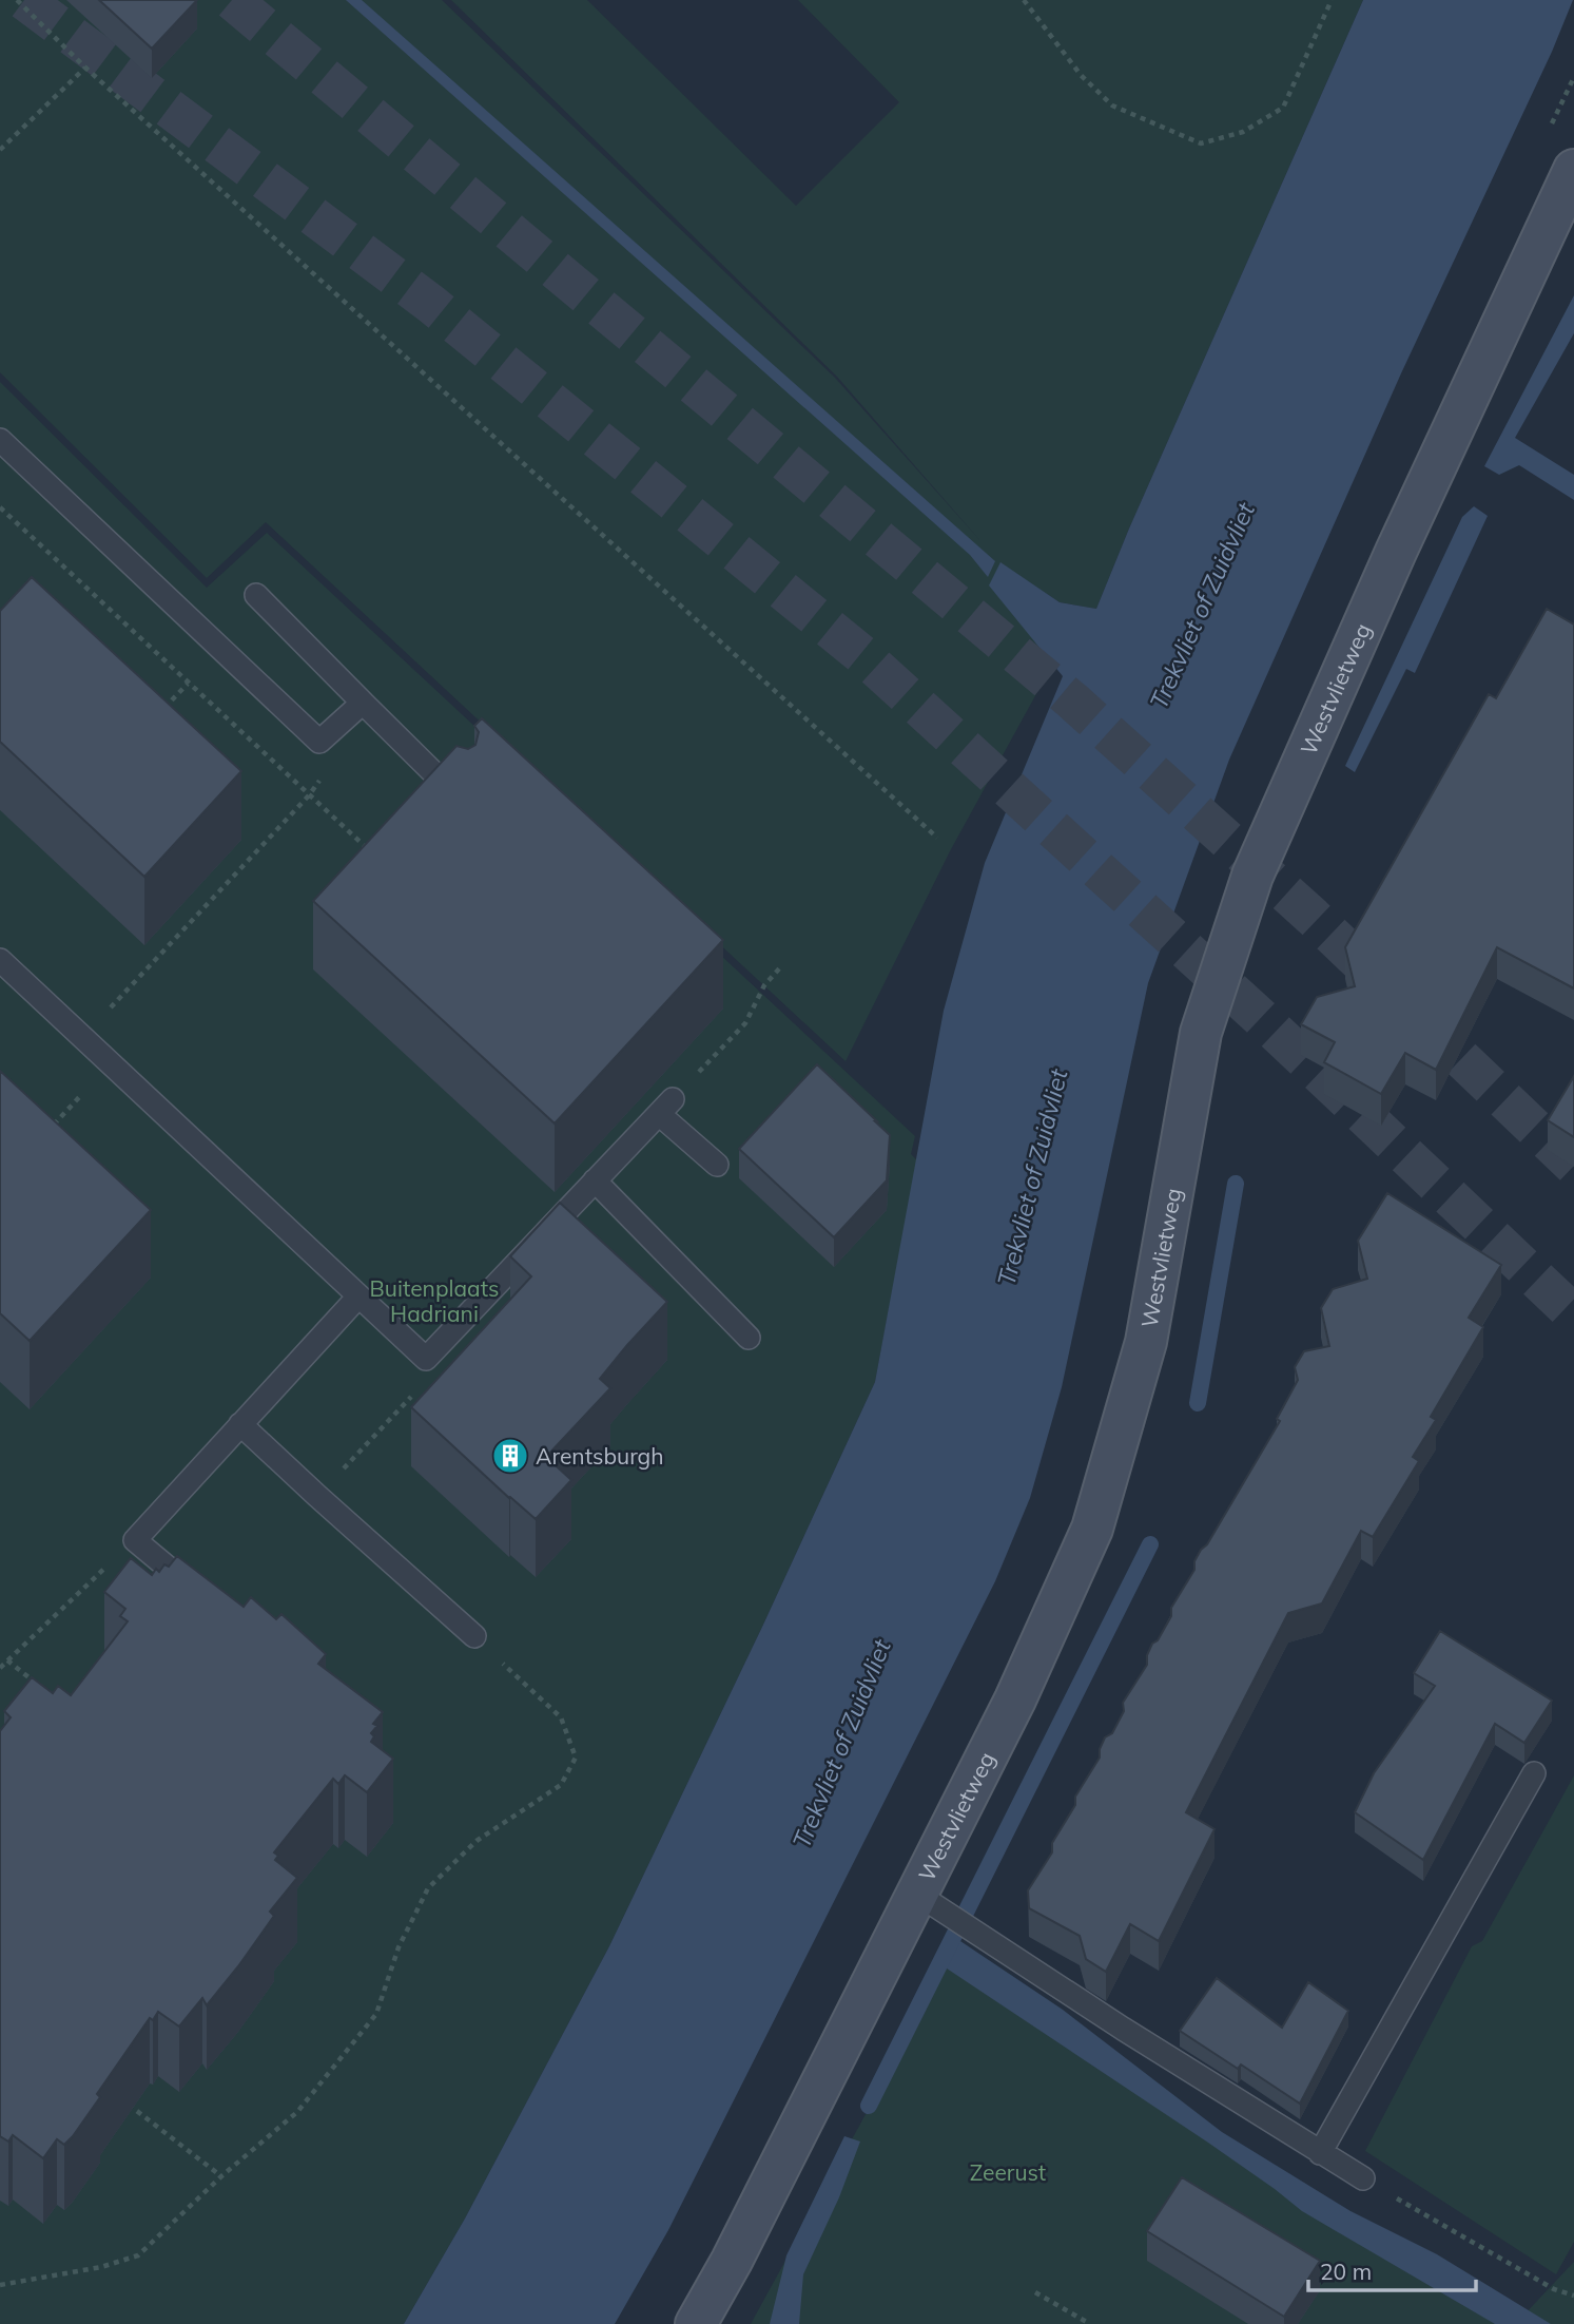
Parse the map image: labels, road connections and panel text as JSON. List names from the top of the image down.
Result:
{
  "streets": {
    "street": ["Westvlietweg"]
  },
  "water": ["Trekvliet of Zuidvliet"],
  "parks": ["Buitenplaats Hadriani", "Zeerust"],
  "places": {
    "building": ["Arentsburgh"]
  },
  "scale_bar": "20 m"
}
